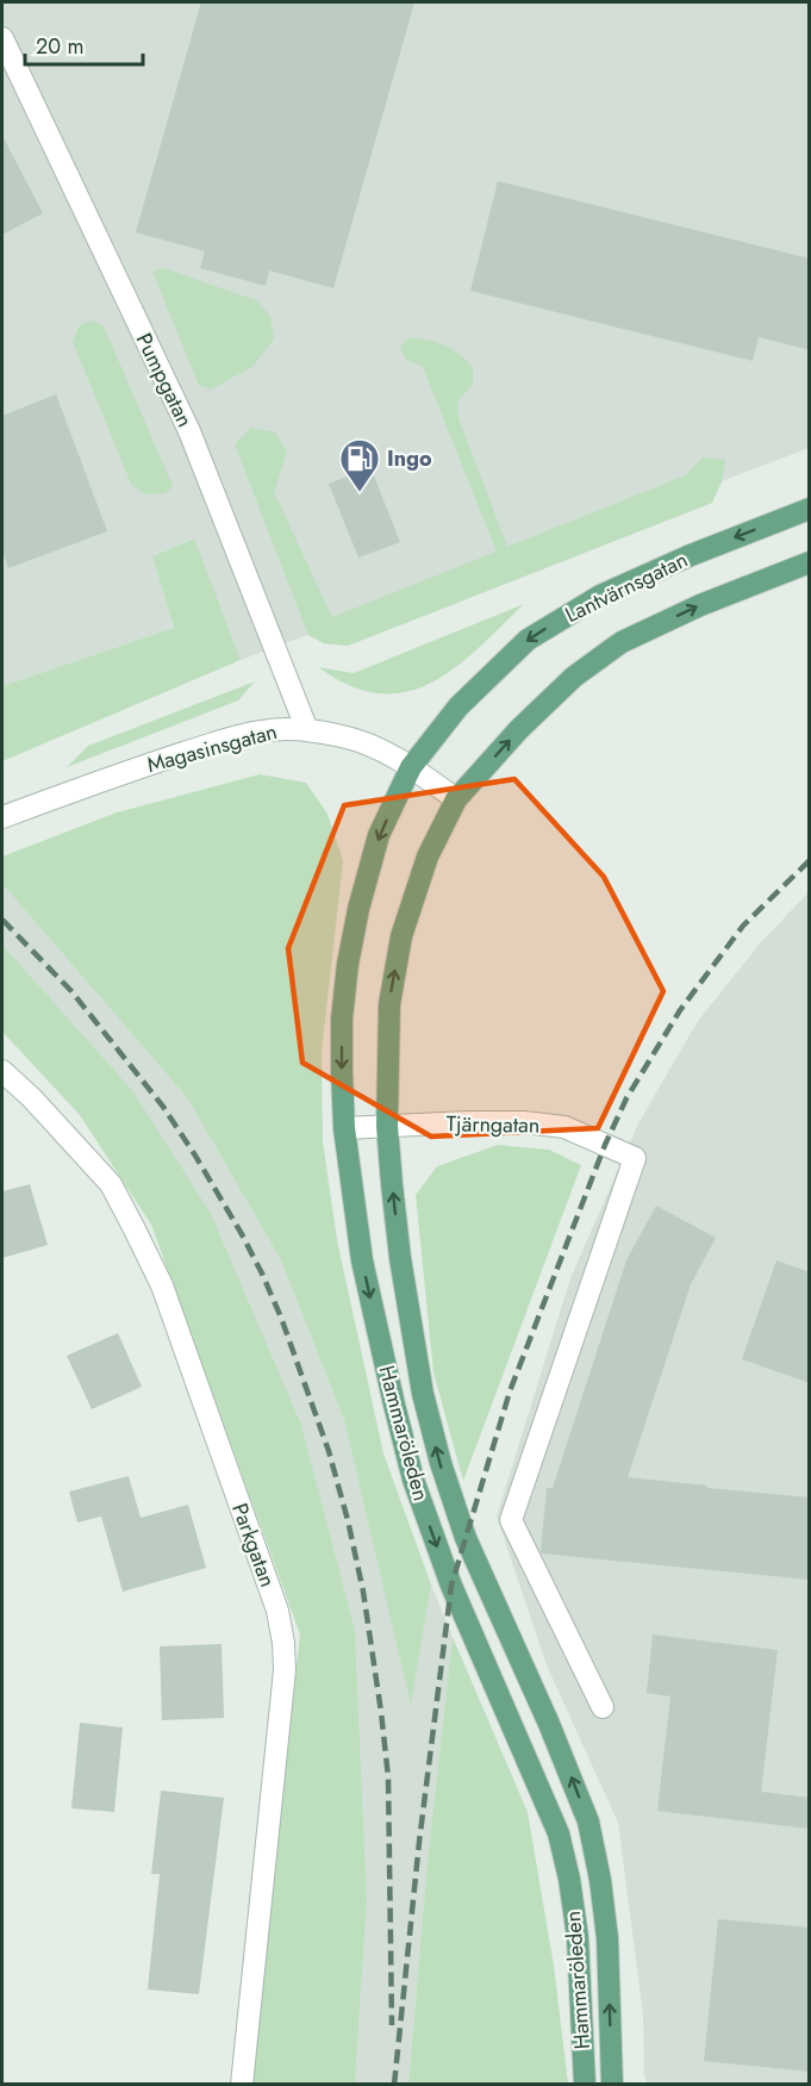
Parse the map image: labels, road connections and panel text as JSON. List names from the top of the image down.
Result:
{
  "streets": {
    "main road": ["Lantvärnsgatan", "Hammaröleden"],
    "street": [
      "Pumpgatan",
      "Magasinsgatan",
      "Tjärngatan",
      "Parkgatan"
    ]
  },
  "crossings": [
    ["Pumpgatan", "Magasinsgatan"],
    ["Lantvärnsgatan", "Magasinsgatan"],
    ["Lantvärnsgatan", "Hammaröleden"],
    ["Magasinsgatan", "Hammaröleden"],
    ["Tjärngatan", "Hammaröleden"]
  ],
  "places": {
    "fuel station": ["Ingo"]
  },
  "scale_bar": "20 m"
}
